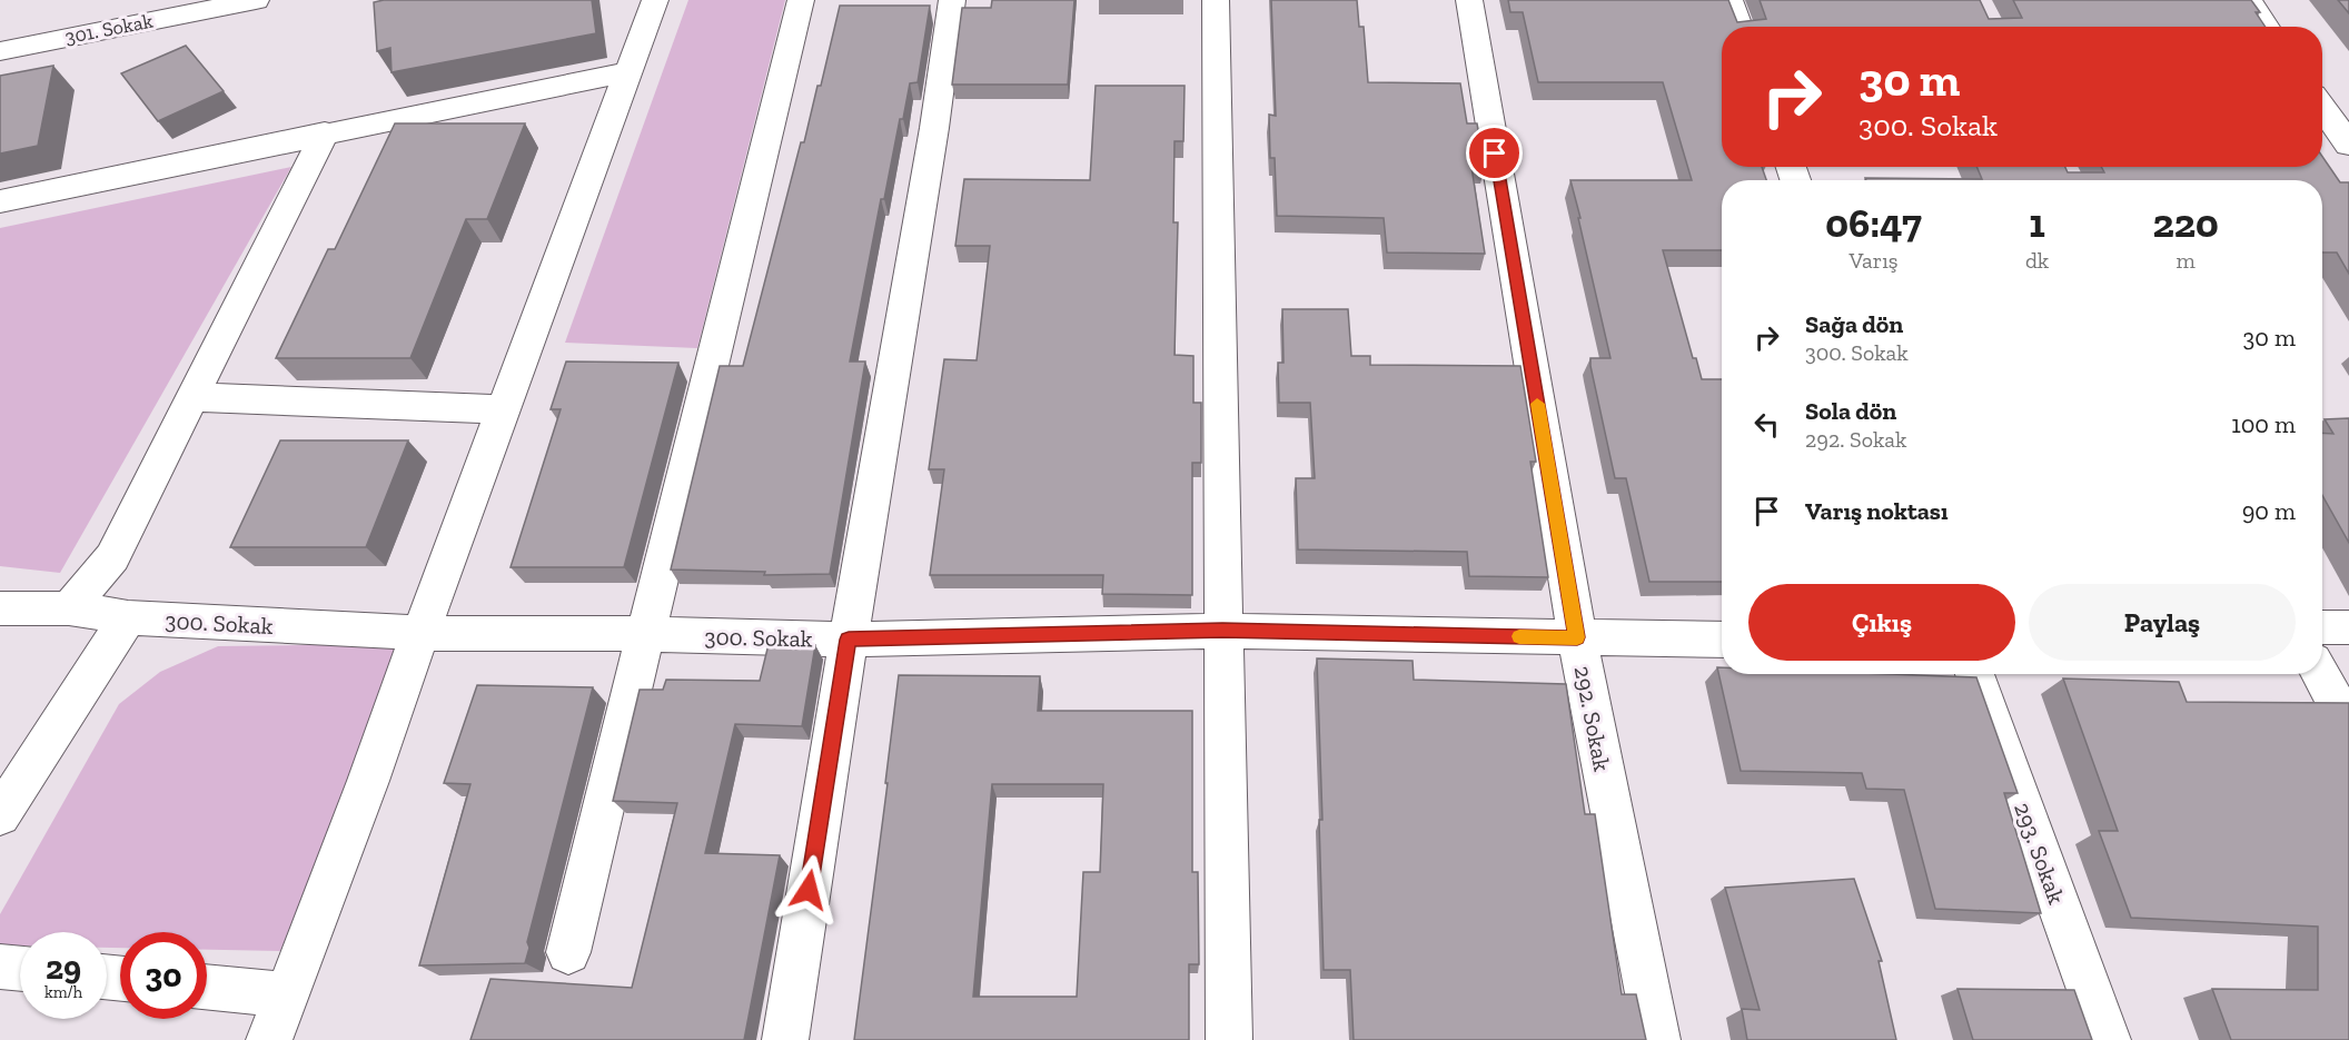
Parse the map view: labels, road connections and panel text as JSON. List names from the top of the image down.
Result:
{
  "streets": {
    "street": [
      "301. Sokak",
      "300. Sokak",
      "292. Sokak",
      "293. Sokak"
    ]
  },
  "crossings": [
    ["300. Sokak", "292. Sokak"]
  ],
  "page": {
    "turn": ["30 m", "300. Sokak"],
    "eta": [
      "06:47",
      "Varış",
      "1",
      "dk",
      "220",
      "m"
    ],
    "list": [
      {
        "name": "Sağa dön",
        "note": "300. Sokak",
        "value": "30 m"
      },
      {
        "name": "Sola dön",
        "note": "292. Sokak",
        "value": "100 m"
      },
      {
        "name": "Varış noktası",
        "value": "90 m"
      }
    ],
    "buttons": ["Çıkış", "Paylaş"],
    "speed": "29 km/h",
    "limit": "30"
  }
}
